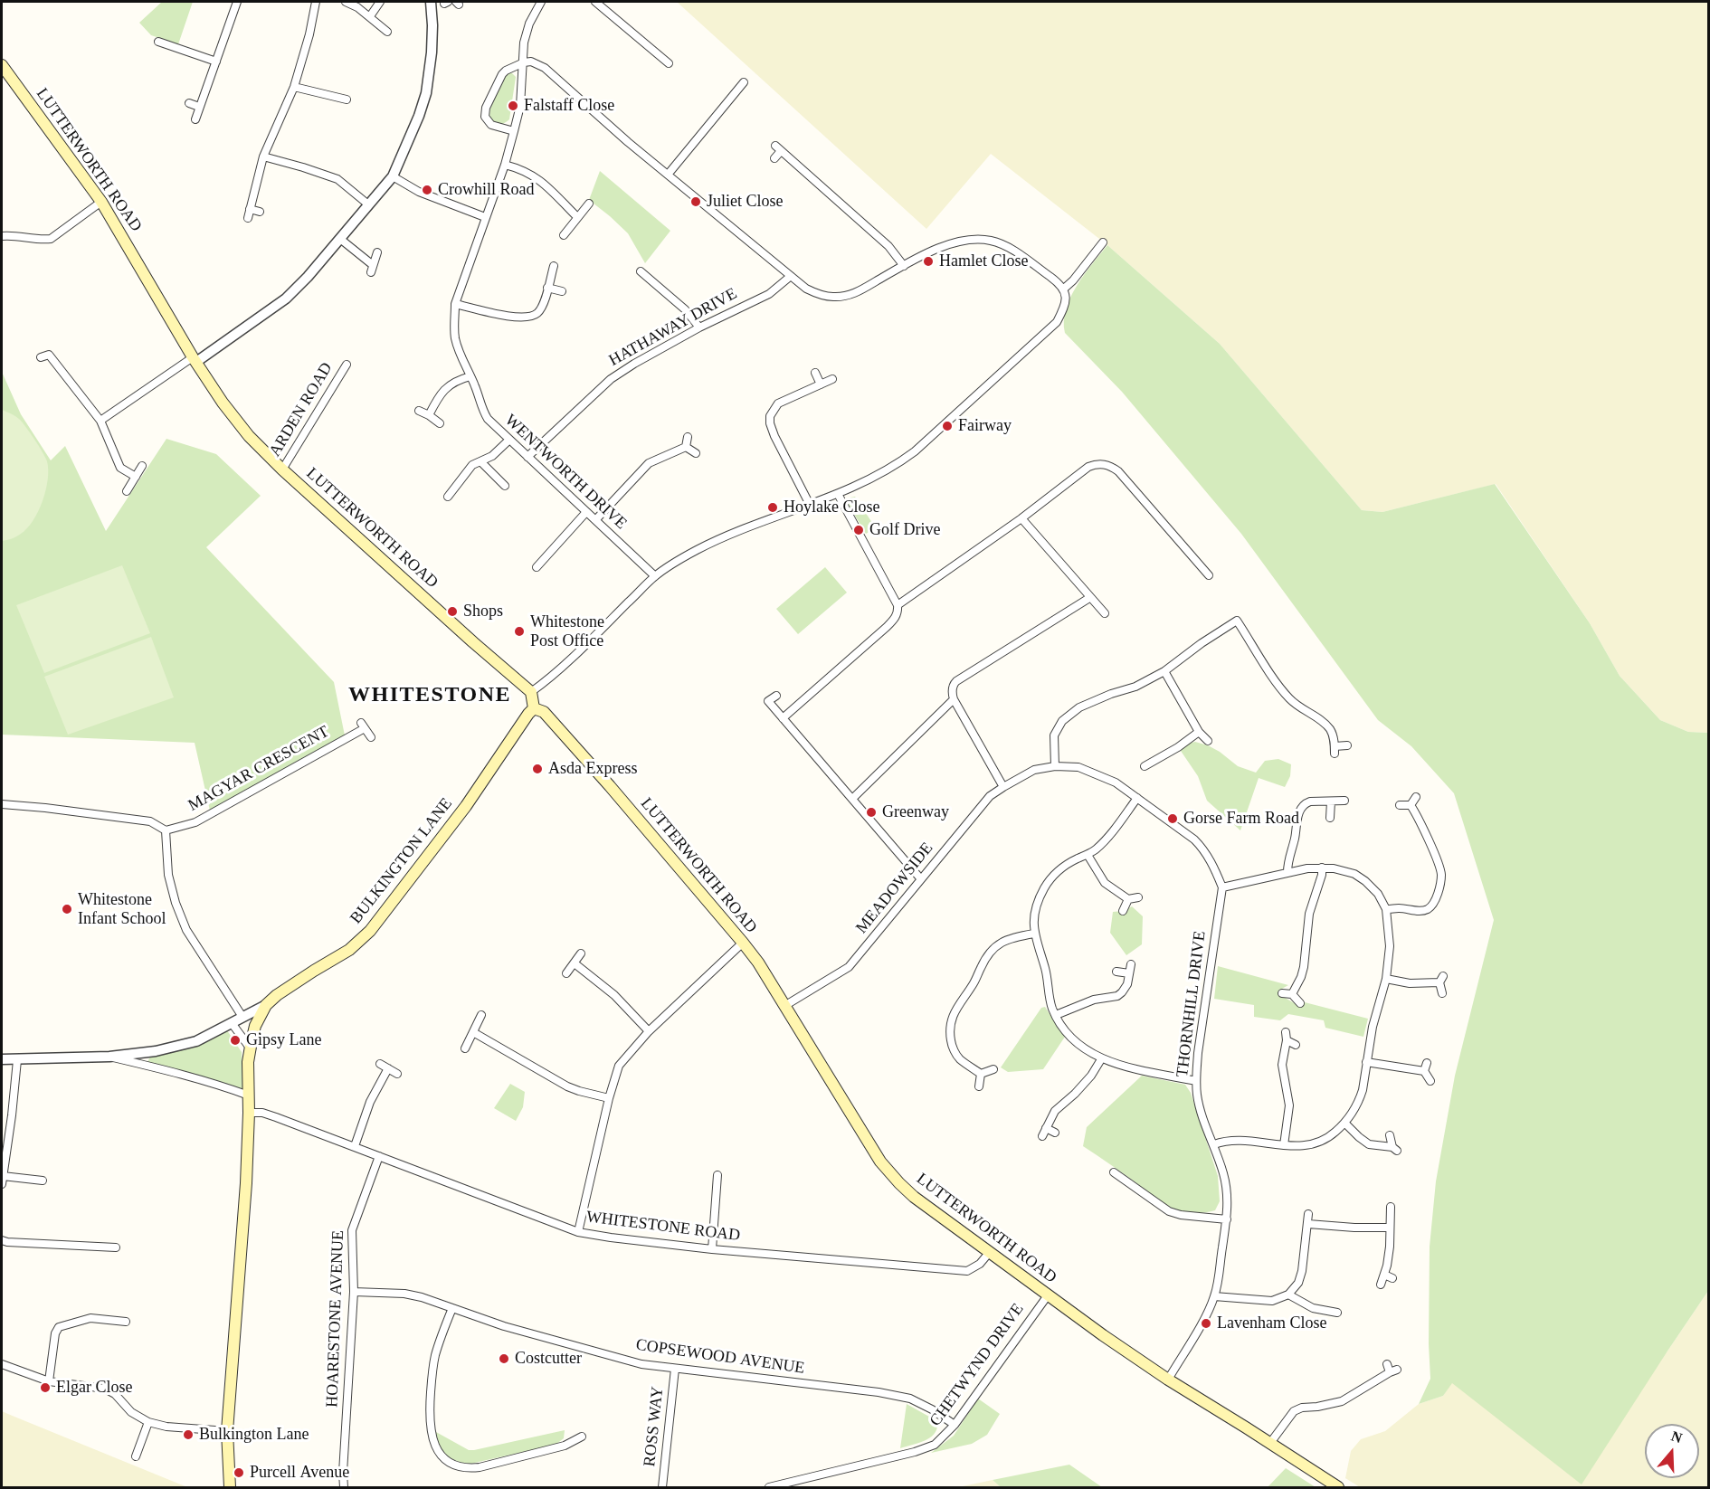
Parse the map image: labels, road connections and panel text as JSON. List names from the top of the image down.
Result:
{
  "streets": {
    "main road": ["LUTTERWORTH ROAD", "BULKINGTON LANE"],
    "street": [
      "HATHAWAY DRIVE",
      "ARDEN ROAD",
      "WENTWORTH DRIVE",
      "MAGYAR CRESCENT",
      "MEADOWSIDE",
      "THORNHILL DRIVE",
      "WHITESTONE ROAD",
      "HOARESTONE AVENUE",
      "COPSEWOOD AVENUE",
      "CHETWYND DRIVE",
      "ROSS WAY"
    ]
  },
  "crossings": [
    ["LUTTERWORTH ROAD", "ARDEN ROAD"],
    ["LUTTERWORTH ROAD", "BULKINGTON LANE"],
    ["LUTTERWORTH ROAD", "MEADOWSIDE"],
    ["LUTTERWORTH ROAD", "THORNHILL DRIVE"],
    ["LUTTERWORTH ROAD", "WHITESTONE ROAD"],
    ["LUTTERWORTH ROAD", "CHETWYND DRIVE"],
    ["HATHAWAY DRIVE", "WENTWORTH DRIVE"],
    ["BULKINGTON LANE", "WHITESTONE ROAD"],
    ["WHITESTONE ROAD", "HOARESTONE AVENUE"],
    ["HOARESTONE AVENUE", "COPSEWOOD AVENUE"],
    ["COPSEWOOD AVENUE", "CHETWYND DRIVE"],
    ["COPSEWOOD AVENUE", "ROSS WAY"]
  ],
  "districts": ["WHITESTONE"],
  "places": [
    "Falstaff Close",
    "Crowhill Road",
    "Juliet Close",
    "Hamlet Close",
    "Fairway",
    "Hoylake Close",
    "Golf Drive",
    "Shops",
    "Whitestone Post Office",
    "Asda Express",
    "Greenway",
    "Gorse Farm Road",
    "Whitestone Infant School",
    "Gipsy Lane",
    "Lavenham Close",
    "Costcutter",
    "Elgar Close",
    "Bulkington Lane",
    "Purcell Avenue"
  ],
  "north": "top"
}
